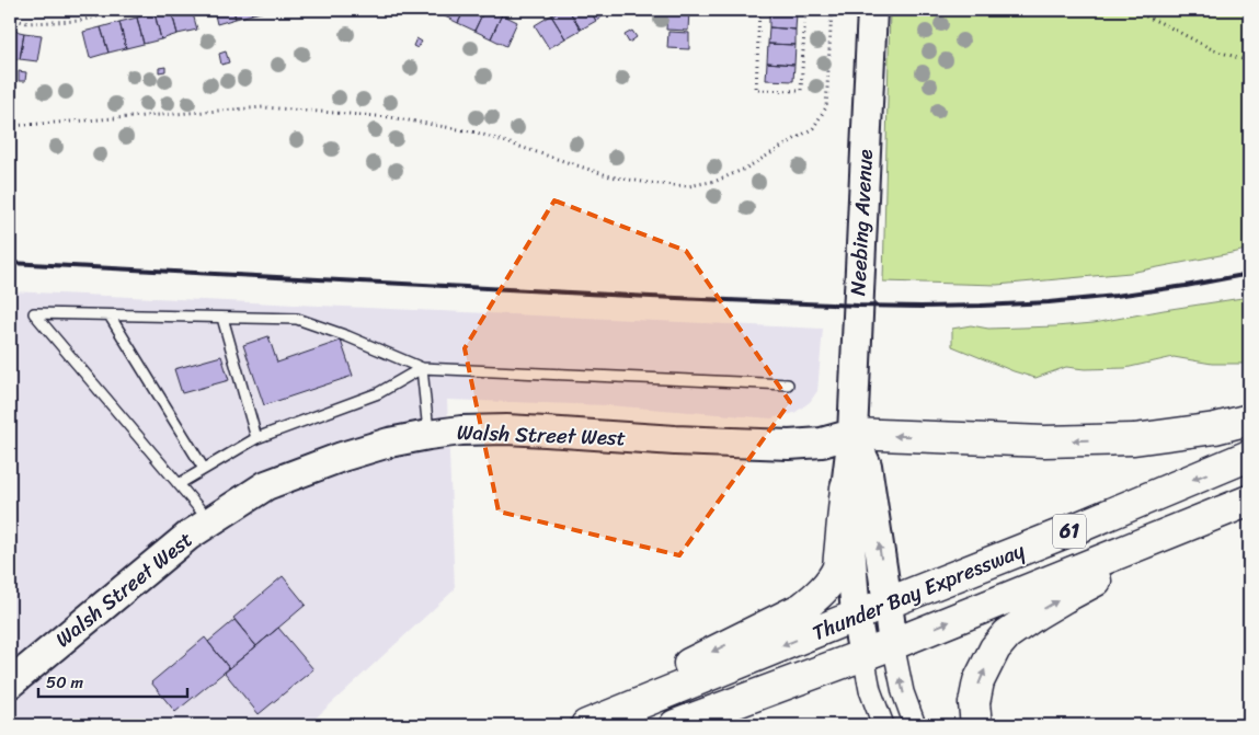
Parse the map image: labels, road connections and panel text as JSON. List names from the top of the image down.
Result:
{
  "streets": {
    "highway": ["61", "Thunder Bay Expressway"],
    "street": ["Neebing Avenue", "Walsh Street West"]
  },
  "crossings": [
    ["Neebing Avenue", "Walsh Street West"],
    ["Neebing Avenue", "Thunder Bay Expressway"]
  ],
  "scale_bar": "50 m"
}
